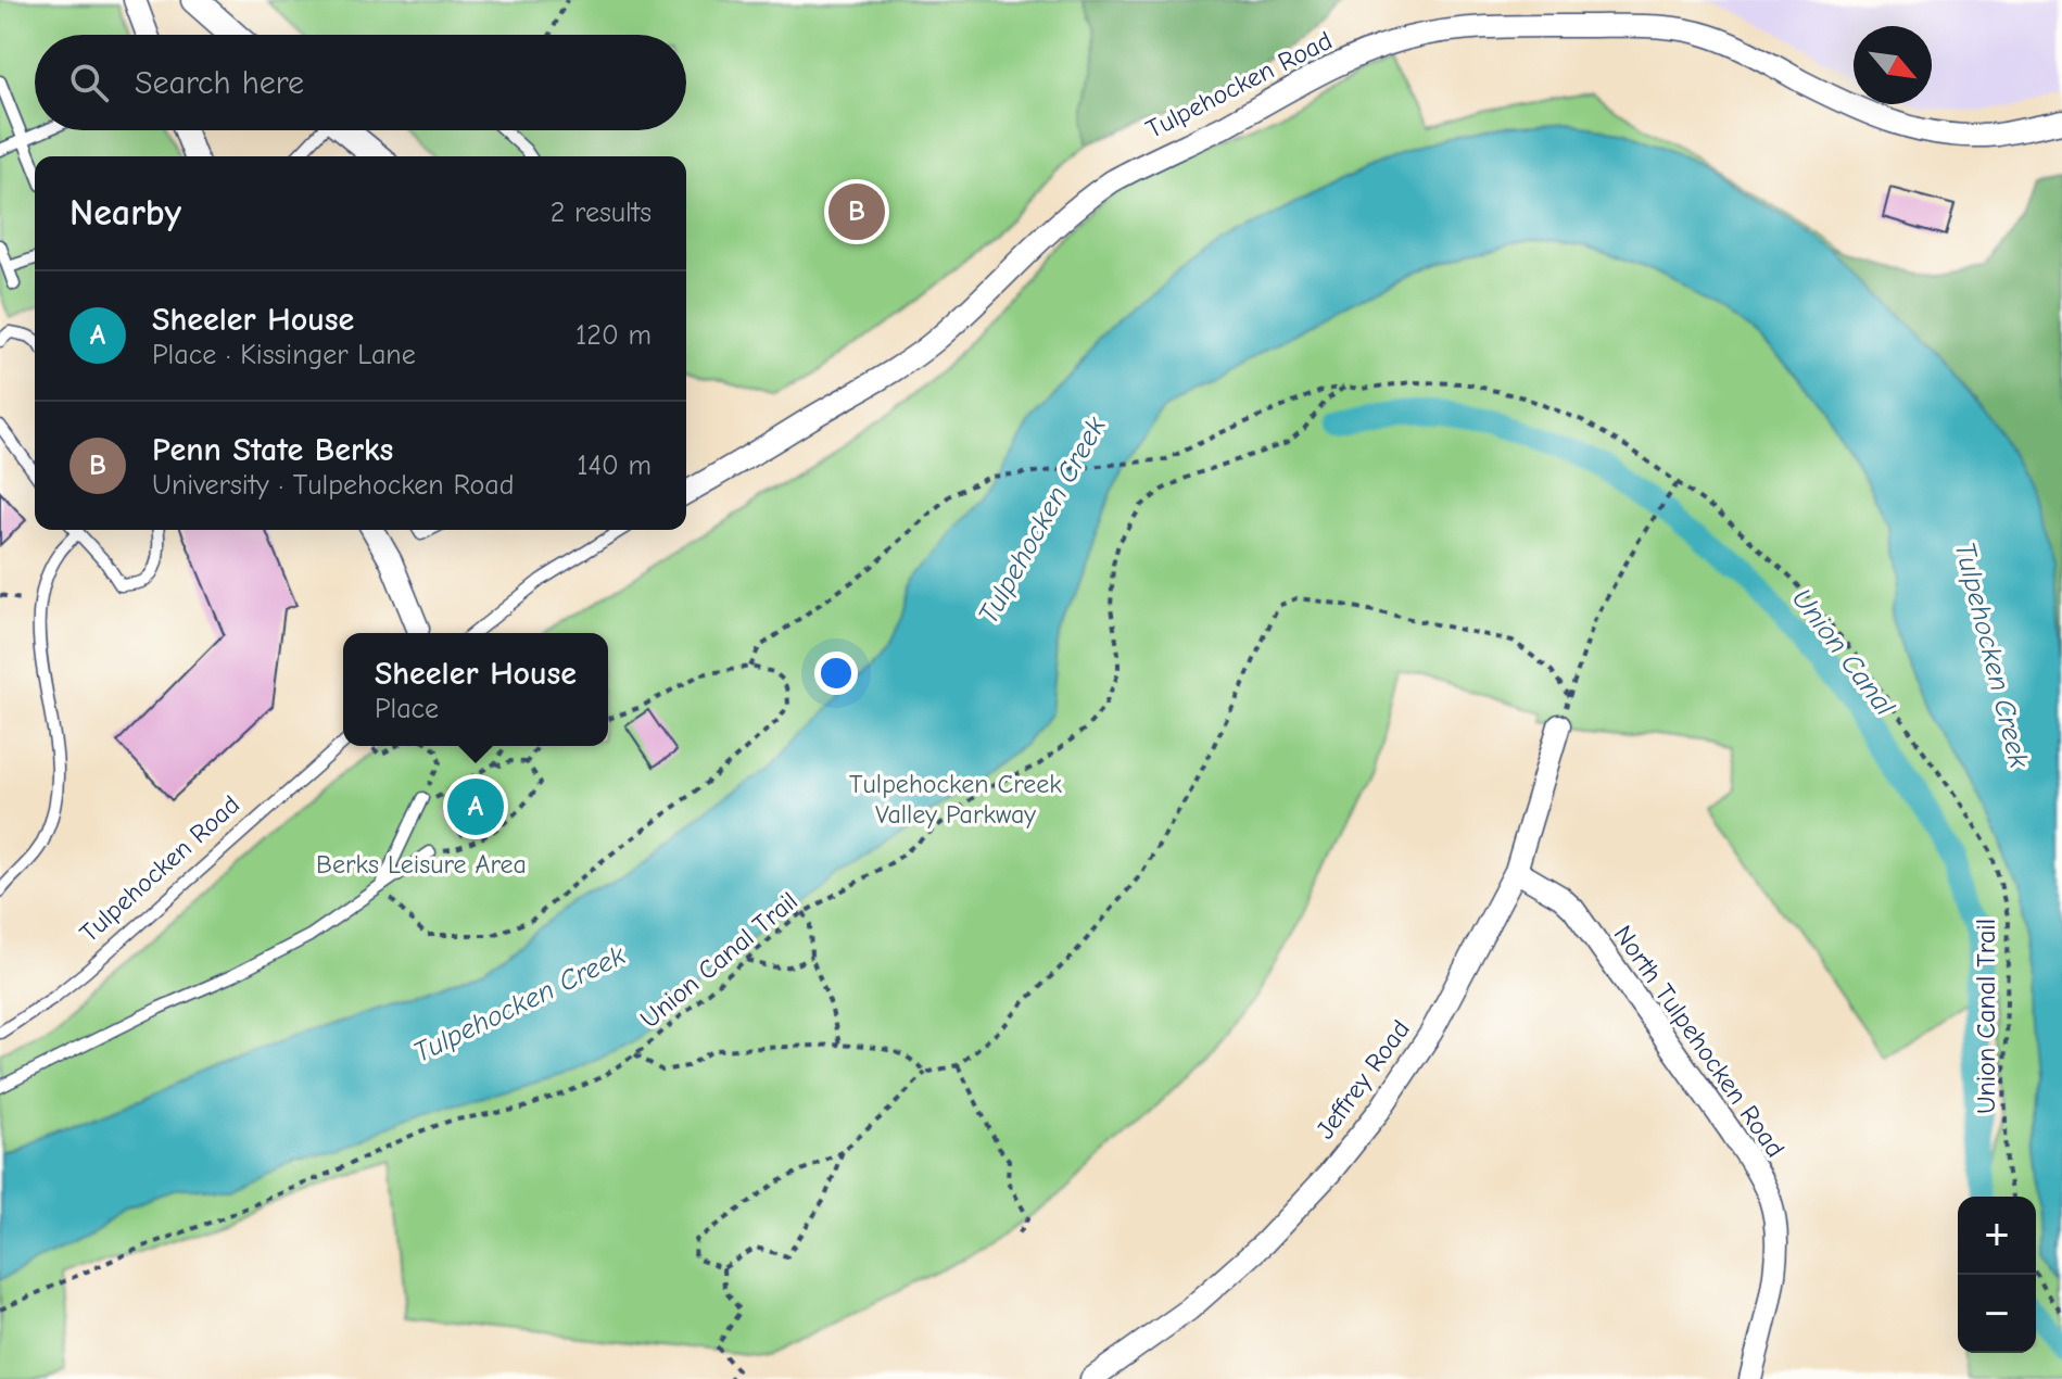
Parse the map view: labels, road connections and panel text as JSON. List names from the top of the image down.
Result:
{
  "streets": {
    "street": ["Tulpehocken Road", "North Tulpehocken Road", "Jeffrey Road"],
    "path": ["Union Canal Trail"]
  },
  "crossings": [
    ["North Tulpehocken Road", "Jeffrey Road"]
  ],
  "water": ["Tulpehocken Creek", "Union Canal"],
  "parks": ["Tulpehocken Creek Valley Parkway", "Berks Leisure Area"],
  "north": "bottom right",
  "page": {
    "search": "Search here",
    "heading": ["Nearby", "2 results"],
    "pins": ["B", "A"],
    "list": [
      {
        "mark": "A",
        "name": "Sheeler House",
        "note": "Place · Kissinger Lane",
        "value": "120 m"
      },
      {
        "mark": "B",
        "name": "Penn State Berks",
        "note": "University · Tulpehocken Road",
        "value": "140 m"
      }
    ],
    "popup": ["Sheeler House", "Place"],
    "map_buttons": ["+", "−"]
  }
}
